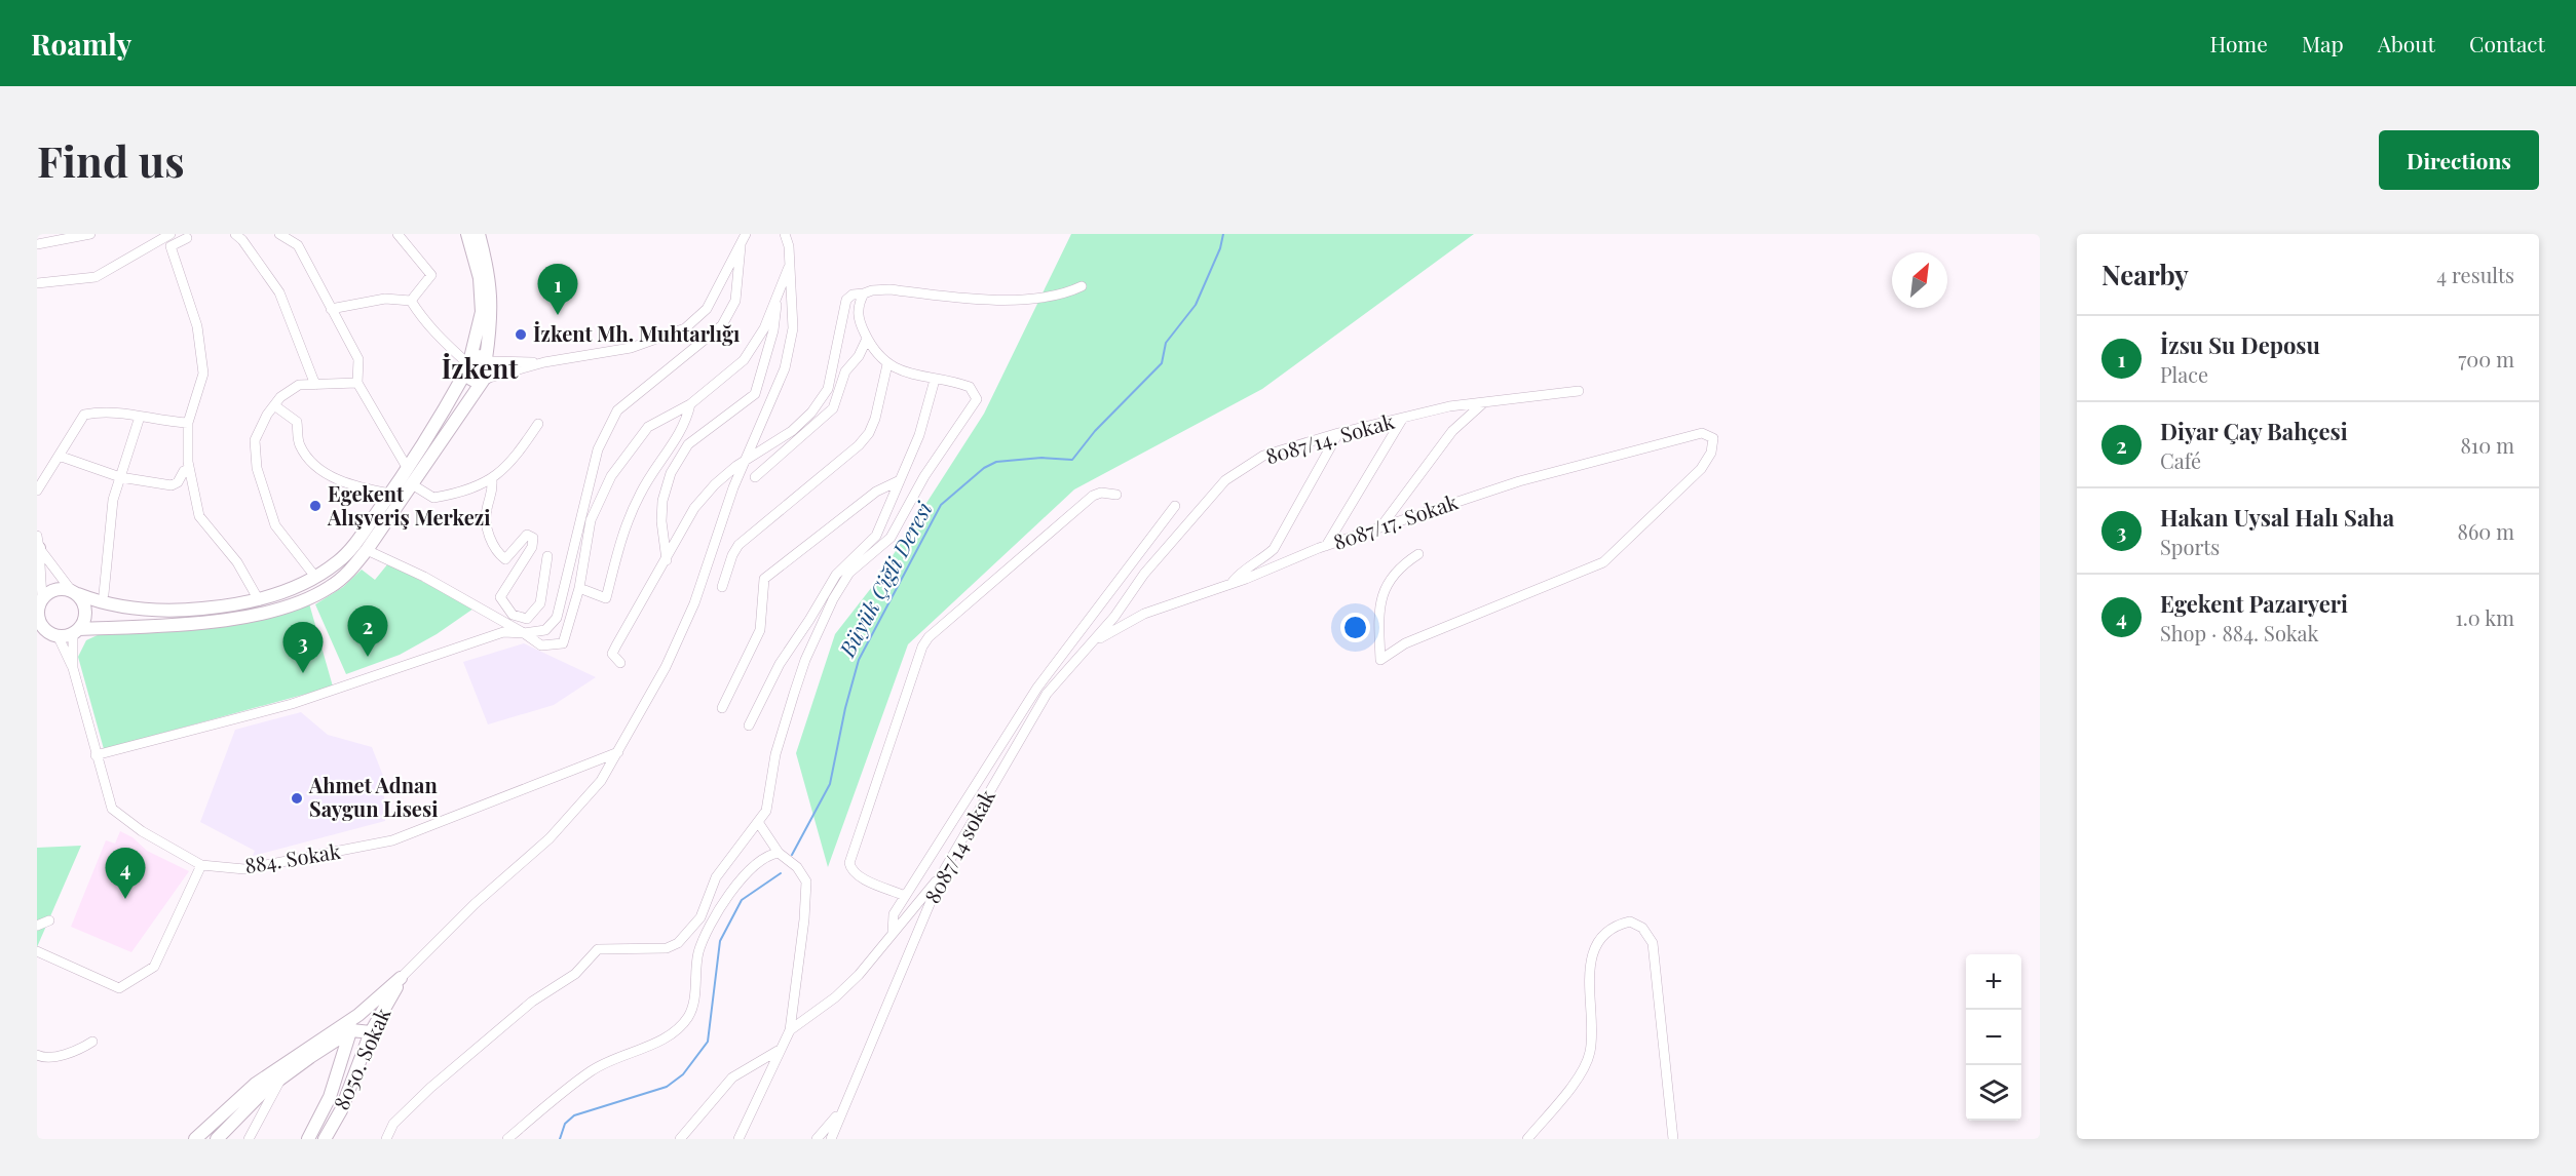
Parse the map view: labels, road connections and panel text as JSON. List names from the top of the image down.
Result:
{
  "streets": {
    "street": [
      "8087/14. Sokak",
      "8087/17. Sokak",
      "8087/14 sokak",
      "884. Sokak",
      "8050. Sokak"
    ]
  },
  "crossings": [
    ["8087/14. Sokak", "8087/17. Sokak"],
    ["8087/14. Sokak", "8087/14 sokak"],
    ["8087/17. Sokak", "8087/14 sokak"]
  ],
  "districts": ["İzkent"],
  "water": ["Büyük Çiğli Deresi"],
  "places": ["İzkent Mh. Muhtarlığı", "Egekent Alışveriş Merkezi", "Ahmet Adnan Saygun Lisesi"],
  "north": "top right",
  "page": {
    "header": "Roamly",
    "nav": [
      "Home",
      "Map",
      "About",
      "Contact"
    ],
    "buttons": "Directions",
    "title": "Find us",
    "heading": ["Nearby", "4 results"],
    "pins": [
      "1",
      "2",
      "3",
      "4"
    ],
    "list": [
      {
        "mark": "1",
        "name": "İzsu Su Deposu",
        "note": "Place",
        "value": "700 m"
      },
      {
        "mark": "2",
        "name": "Diyar Çay Bahçesi",
        "note": "Café",
        "value": "810 m"
      },
      {
        "mark": "3",
        "name": "Hakan Uysal Halı Saha",
        "note": "Sports",
        "value": "860 m"
      },
      {
        "mark": "4",
        "name": "Egekent Pazaryeri",
        "note": "Shop · 884. Sokak",
        "value": "1.0 km"
      }
    ],
    "map_buttons": ["+", "−"]
  }
}
